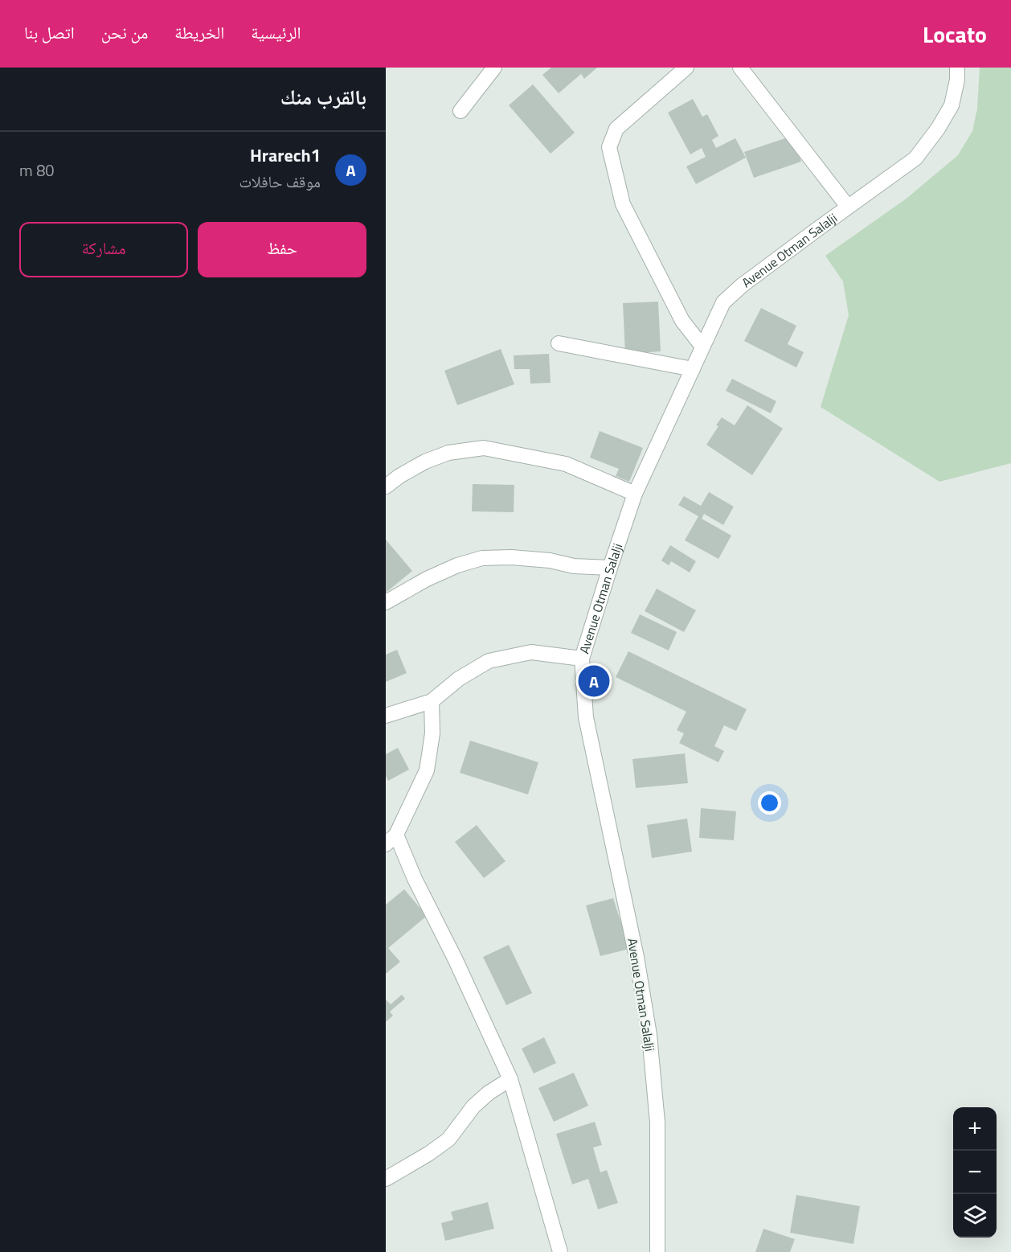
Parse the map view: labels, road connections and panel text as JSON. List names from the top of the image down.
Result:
{
  "streets": {
    "street": ["Avenue Otman Salalji"]
  },
  "page": {
    "header": "Locato",
    "nav": [
      "الرئيسية",
      "الخريطة",
      "من نحن",
      "اتصل بنا"
    ],
    "heading": "بالقرب منك",
    "list": [
      {
        "mark": "A",
        "name": "Hrarech1",
        "note": "موقف حافلات",
        "value": "80 m"
      }
    ],
    "buttons": ["حفظ", "مشاركة"],
    "pins": "A",
    "map_buttons": ["+", "−"]
  }
}
